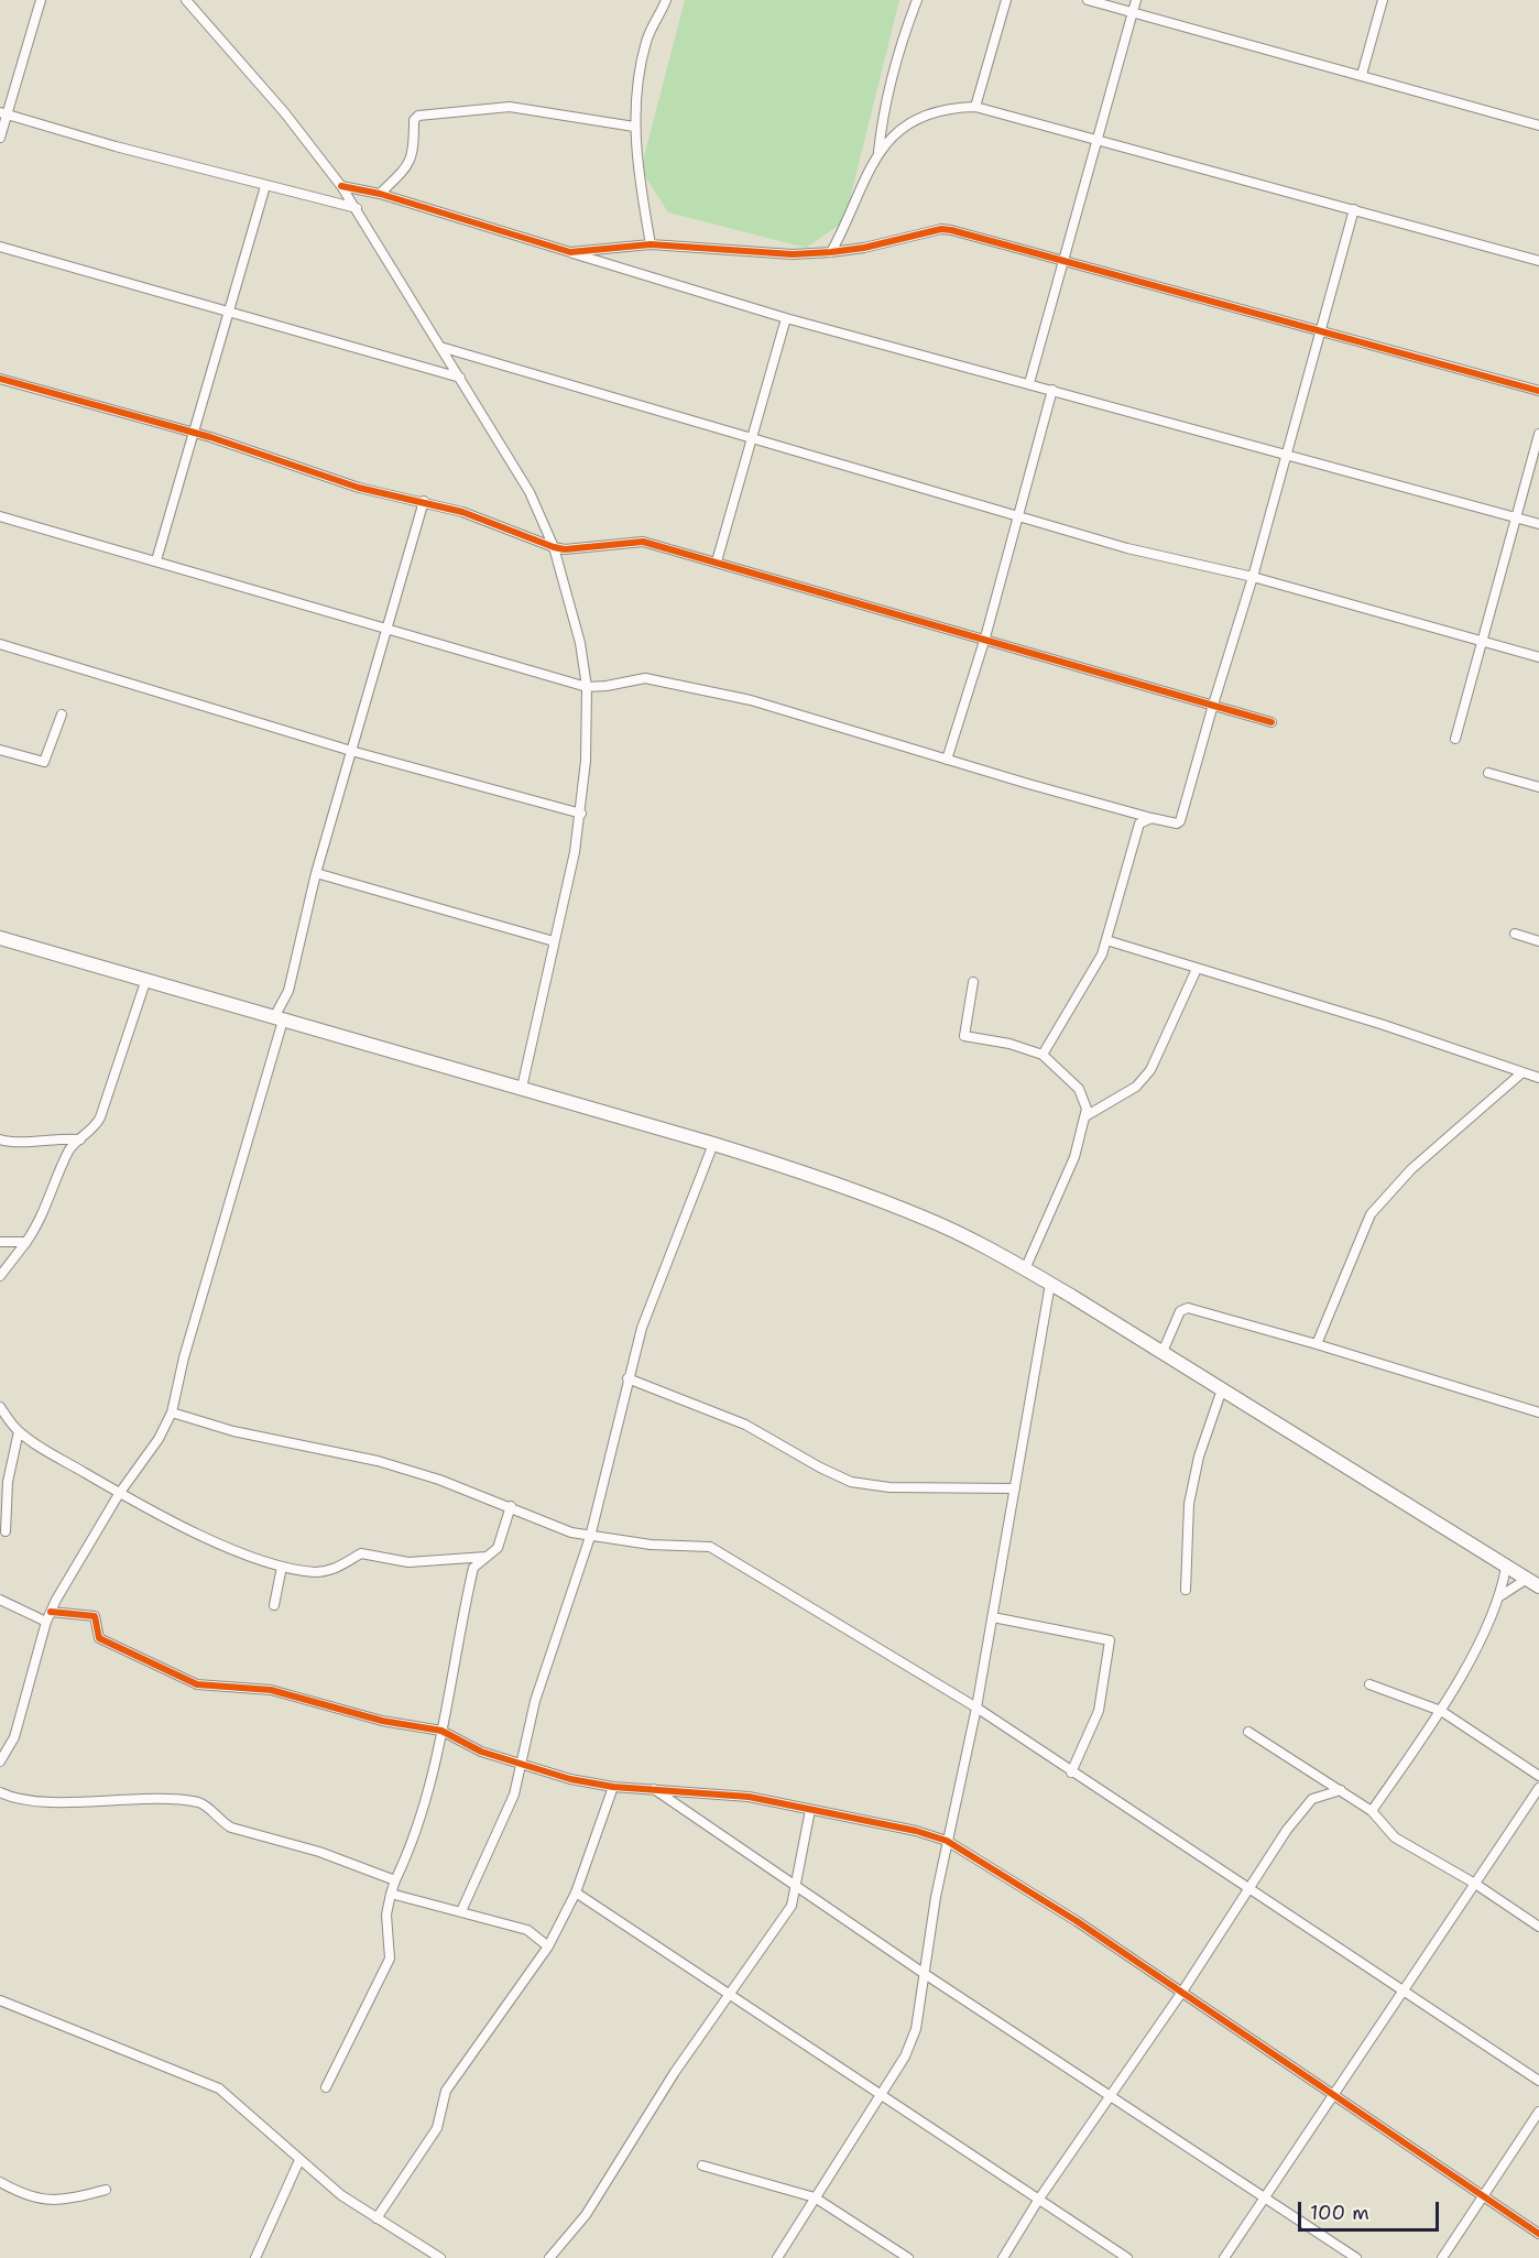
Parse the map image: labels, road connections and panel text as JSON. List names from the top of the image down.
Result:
{
  "scale_bar": "100 m"
}
